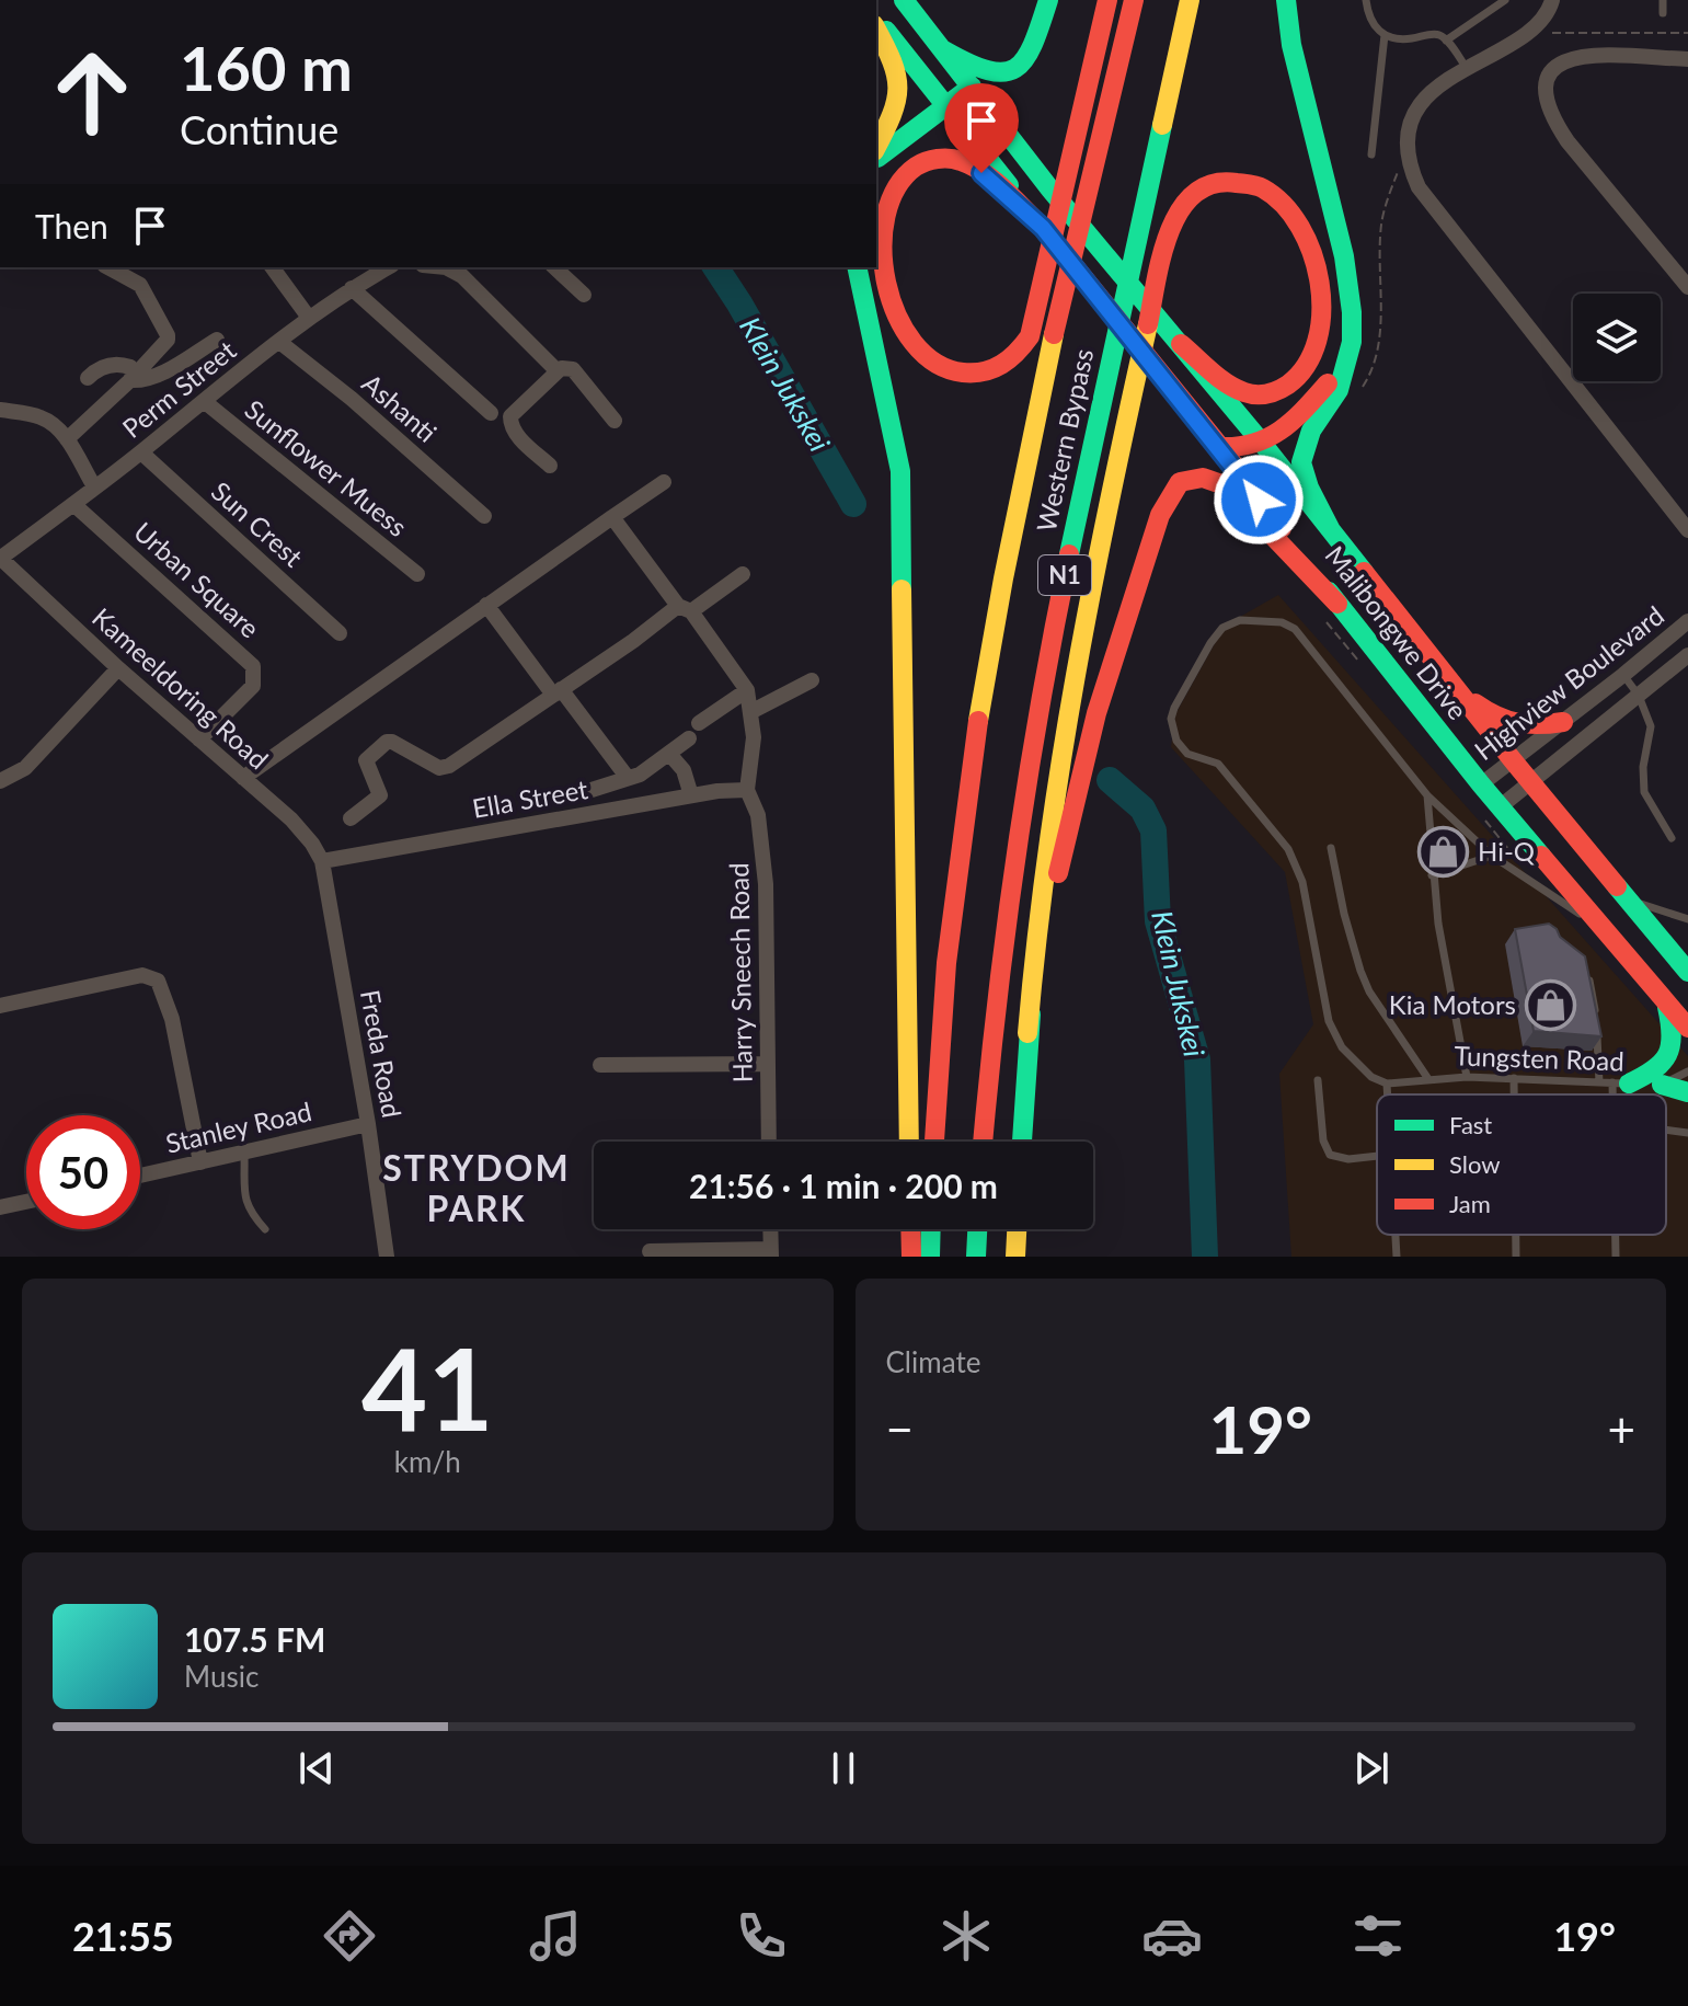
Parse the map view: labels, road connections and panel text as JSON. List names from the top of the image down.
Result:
{
  "streets": {
    "main road": ["Western Bypass", "N1", "Malibongwe Drive"],
    "street": [
      "Perm Street",
      "Ashanti",
      "Sunflower Muess",
      "Sun Crest",
      "Urban Square",
      "Highview Boulevard",
      "Kameeldoring Road",
      "Ella Street",
      "Harry Sneech Road",
      "Freda Road",
      "Stanley Road"
    ],
    "lane": ["Tungsten Road"]
  },
  "crossings": [
    ["Perm Street", "Ashanti"],
    ["Perm Street", "Sunflower Muess"],
    ["Perm Street", "Sun Crest"],
    ["Perm Street", "Urban Square"],
    ["Perm Street", "Kameeldoring Road"],
    ["Urban Square", "Kameeldoring Road"],
    ["Malibongwe Drive", "Highview Boulevard"],
    ["Kameeldoring Road", "Ella Street"],
    ["Kameeldoring Road", "Freda Road"],
    ["Ella Street", "Harry Sneech Road"],
    ["Ella Street", "Freda Road"],
    ["Freda Road", "Stanley Road"]
  ],
  "districts": ["STRYDOM PARK"],
  "water": ["Klein Jukskei"],
  "places": {
    "shop": ["Hi-Q", "Kia Motors"]
  },
  "legend": ["Fast", "Slow", "Jam"],
  "page": {
    "turn": ["160 m", "Continue"],
    "then": "Then",
    "limit": "50",
    "trip": "21:56 · 1 min · 200 m",
    "tile": [
      ["41", "km/h"],
      "Climate"
    ],
    "heat": ["−", "19°", "+"],
    "song": ["107.5 FM", "Music"],
    "tabs": ["21:55", "19°"]
  }
}
